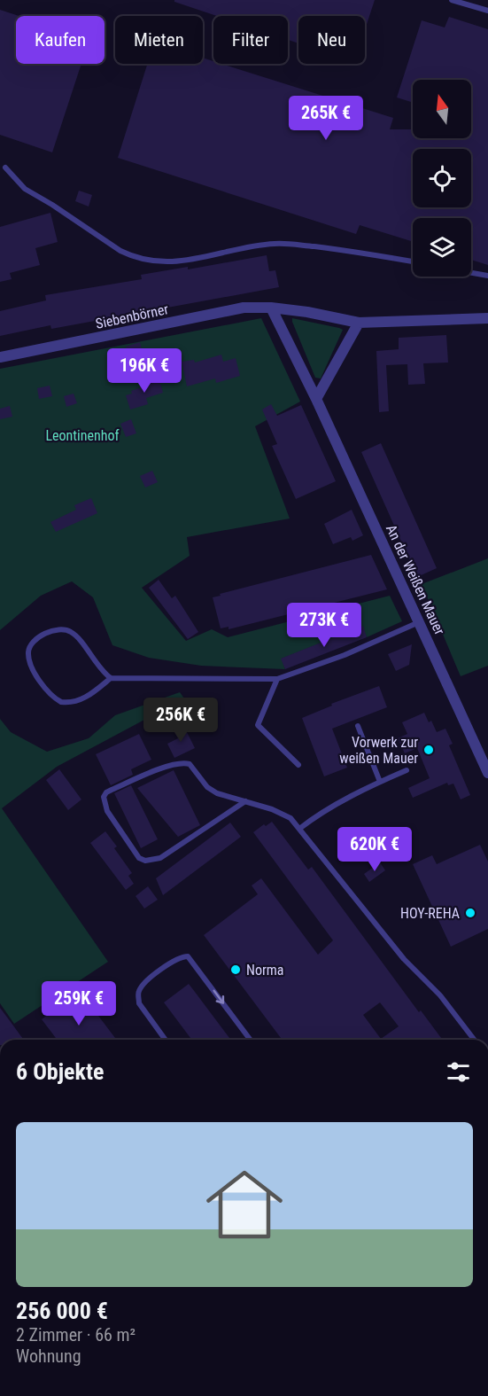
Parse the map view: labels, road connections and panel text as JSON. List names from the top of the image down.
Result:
{
  "streets": {
    "street": ["Siebenbörner", "An der Weißen Mauer"]
  },
  "crossings": [
    ["Siebenbörner", "An der Weißen Mauer"]
  ],
  "parks": ["Leontinenhof"],
  "places": ["Vorwerk zur weißen Mauer", "HOY-REHA", "Norma"],
  "north": "top",
  "page": {
    "chip": [
      "Kaufen",
      "Mieten",
      "Filter",
      "Neu"
    ],
    "price": [
      "265K €",
      "196K €",
      "273K €",
      "256K €",
      "620K €",
      "259K €"
    ],
    "heading": "6 Objekte",
    "list": [
      {
        "name": "256 000 €",
        "note": "2 Zimmer · 66 m² · Wohnung"
      }
    ]
  }
}
